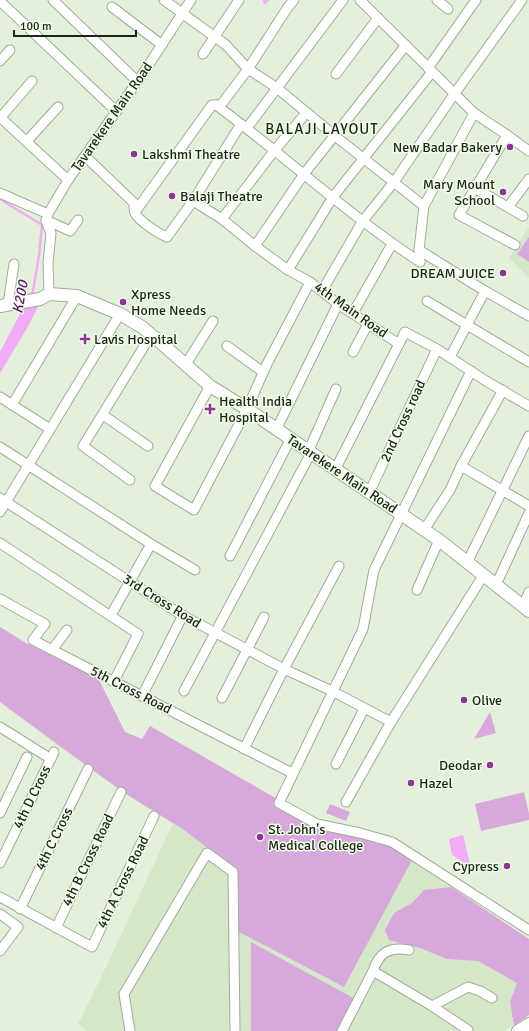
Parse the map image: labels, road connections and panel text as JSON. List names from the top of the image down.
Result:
{
  "streets": {
    "main road": ["Tavarekere Main Road"],
    "street": [
      "4th Main Road",
      "2nd Cross road",
      "3rd Cross Road",
      "5th Cross Road",
      "4th D Cross",
      "4th C Cross",
      "4th B Cross Road",
      "4th A Cross Road"
    ]
  },
  "crossings": [
    ["Tavarekere Main Road", "2nd Cross road"],
    ["4th Main Road", "2nd Cross road"],
    ["4th B Cross Road", "4th A Cross Road"]
  ],
  "districts": ["BALAJI LAYOUT"],
  "water": ["K200"],
  "places": {
    "other": [
      "New Badar Bakery",
      "Lakshmi Theatre",
      "Mary Mount School",
      "Balaji Theatre",
      "DREAM JUICE",
      "Xpress Home Needs",
      "Olive",
      "Deodar",
      "Hazel",
      "St. John's Medical College",
      "Cypress"
    ],
    "health": ["Lavis Hospital", "Health India Hospital"]
  },
  "scale_bar": "100 m"
}
